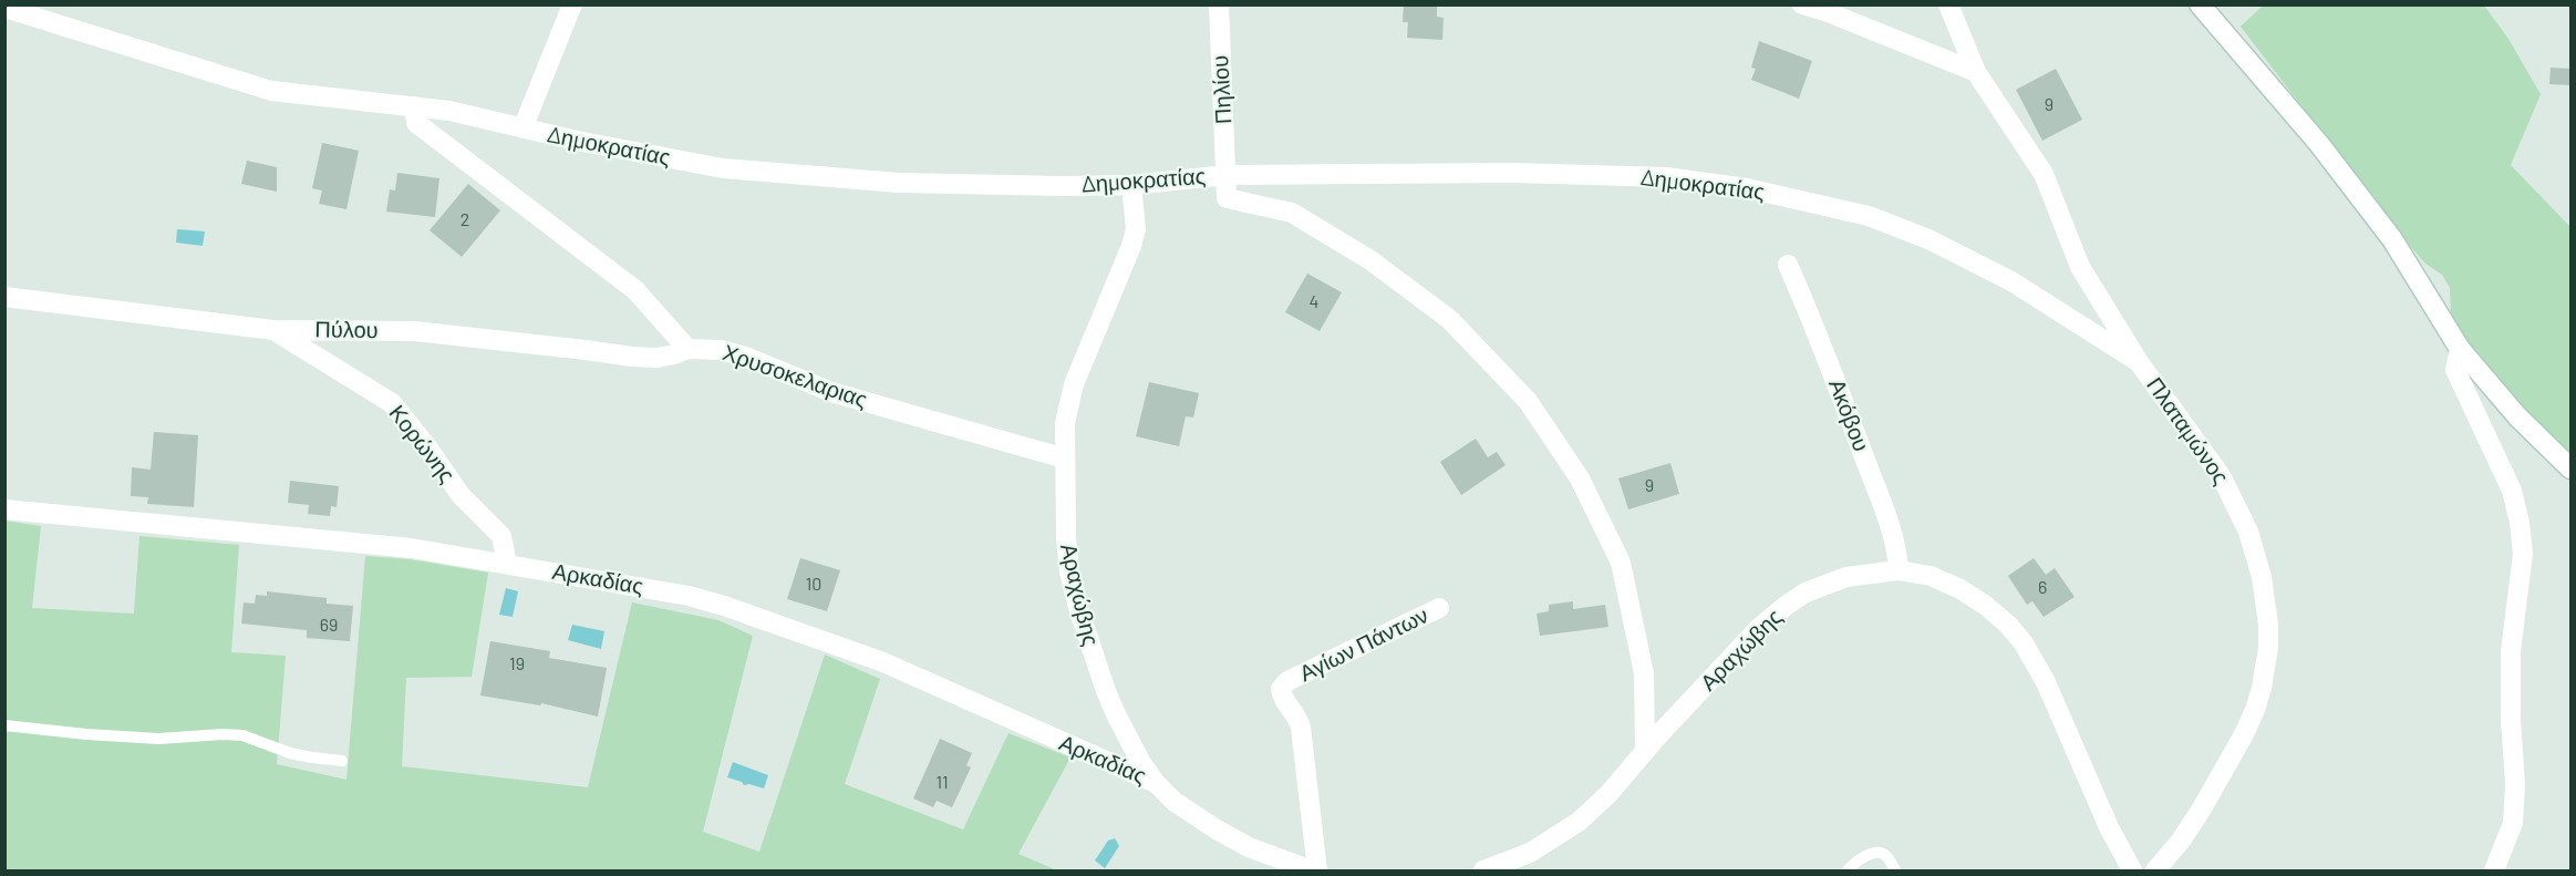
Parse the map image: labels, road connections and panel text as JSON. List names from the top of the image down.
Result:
{
  "streets": {
    "street": [
      "Πηλίου",
      "Δημοκρατίας",
      "Πύλου",
      "Χρυσοκελαριας",
      "Ακόβου",
      "Πλαταμώνος",
      "Κορώνης",
      "Αρκαδίας",
      "Αραχώβης",
      "Αγίων Πάντων"
    ]
  },
  "crossings": [
    ["Πηλίου", "Δημοκρατίας"],
    ["Δημοκρατίας", "Πλαταμώνος"],
    ["Δημοκρατίας", "Αραχώβης"],
    ["Πύλου", "Χρυσοκελαριας"],
    ["Πύλου", "Κορώνης"],
    ["Χρυσοκελαριας", "Αραχώβης"],
    ["Ακόβου", "Αραχώβης"],
    ["Κορώνης", "Αρκαδίας"],
    ["Αρκαδίας", "Αραχώβης"]
  ],
  "house_numbers": [
    "9",
    "2",
    "4",
    "9",
    "10",
    "6",
    "69",
    "19",
    "11"
  ]
}
